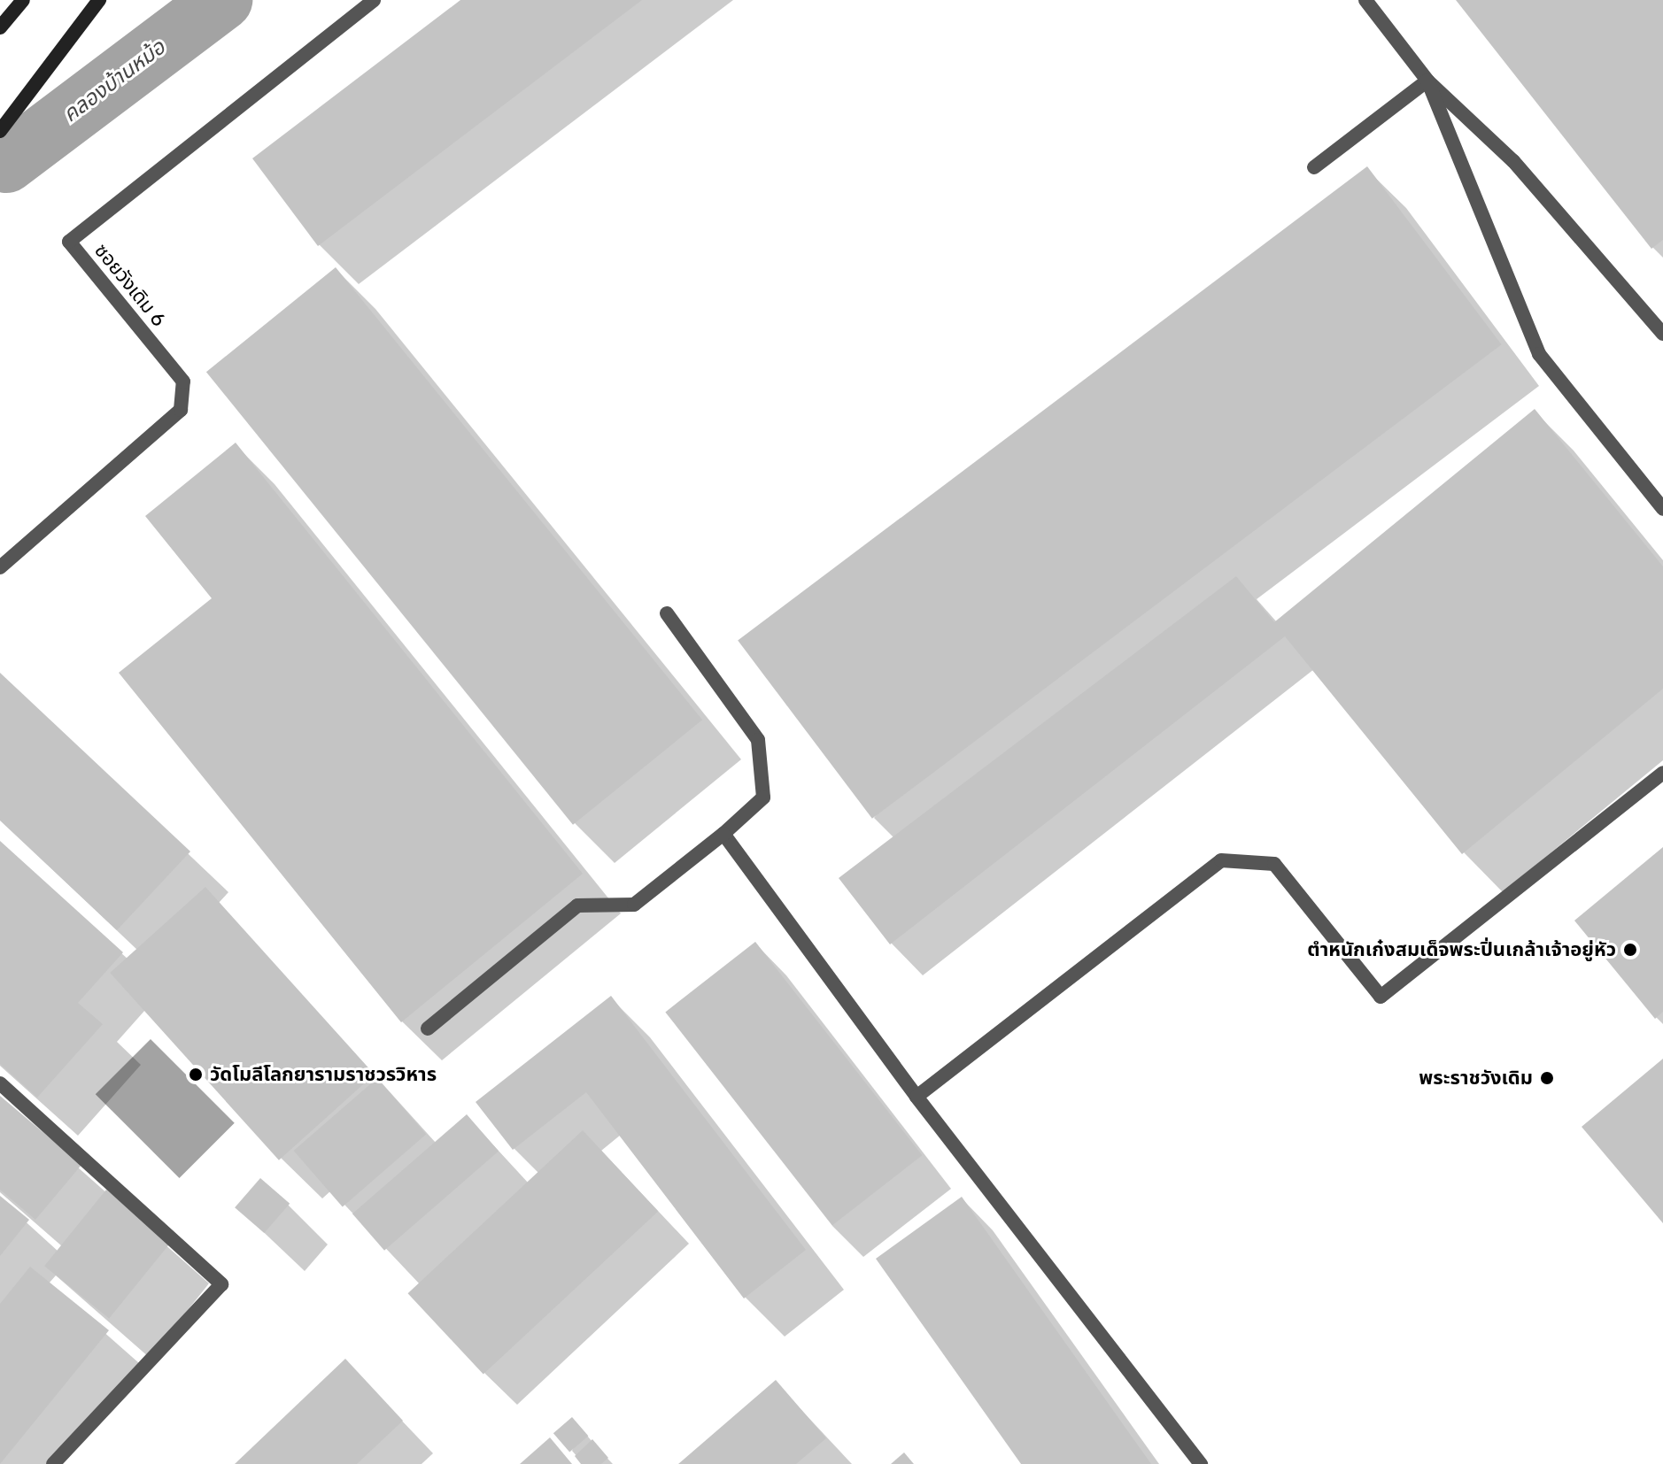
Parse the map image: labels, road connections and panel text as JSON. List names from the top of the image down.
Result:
{
  "streets": {
    "street": ["ซอยวังเดิม 6"]
  },
  "water": ["คลองบ้านหม้อ"],
  "places": ["ตำหนักเก๋งสมเด็จพระปิ่นเกล้าเจ้าอยู่หัว", "วัดโมลีโลกยารามราชวรวิหาร", "พระราชวังเดิม"]
}
